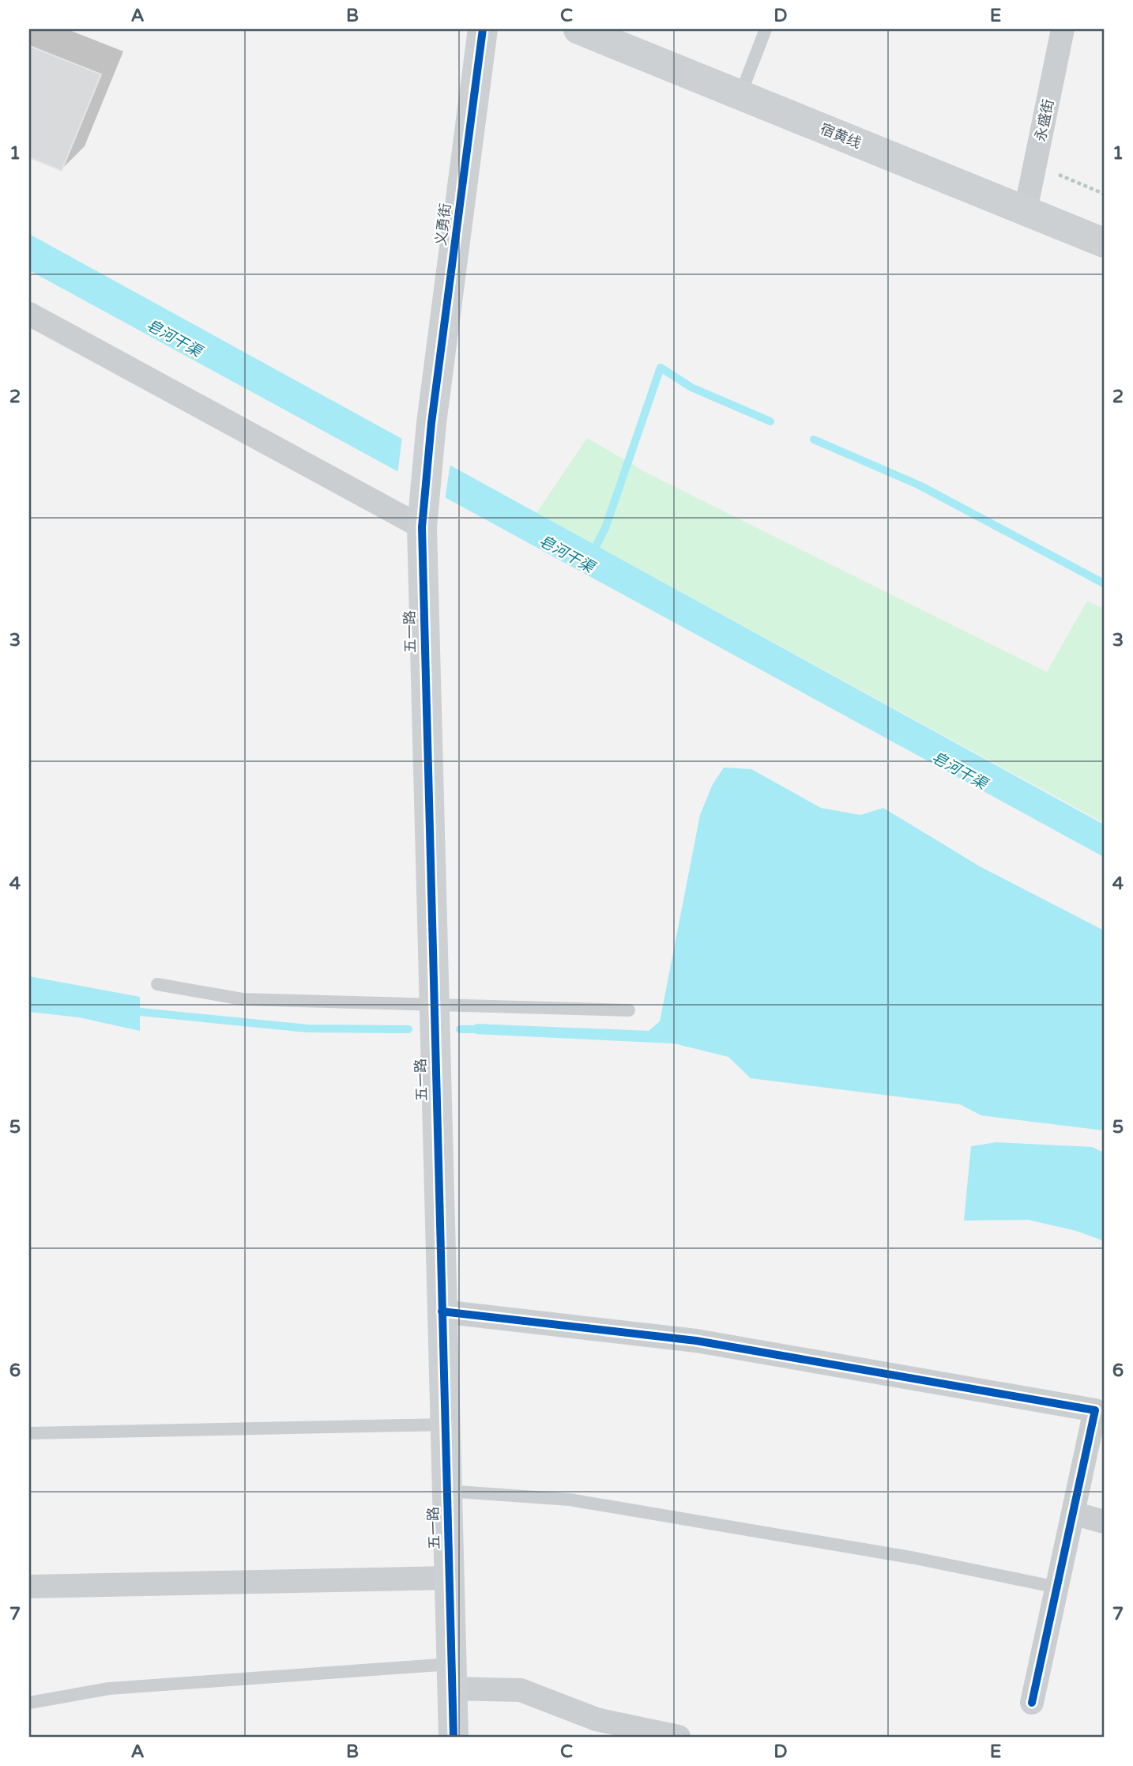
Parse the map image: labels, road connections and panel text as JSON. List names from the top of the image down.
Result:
{
  "streets": {
    "street": [
      "永盛街",
      "宿黄线",
      "义勇街",
      "五一路"
    ]
  },
  "crossings": [
    ["永盛街", "宿黄线"],
    ["义勇街", "五一路"]
  ],
  "water": ["皂河干渠"],
  "grid": {
    "columns": [
      "A",
      "B",
      "C",
      "D",
      "E"
    ],
    "rows": [
      "1",
      "2",
      "3",
      "4",
      "5",
      "6",
      "7"
    ]
  }
}
